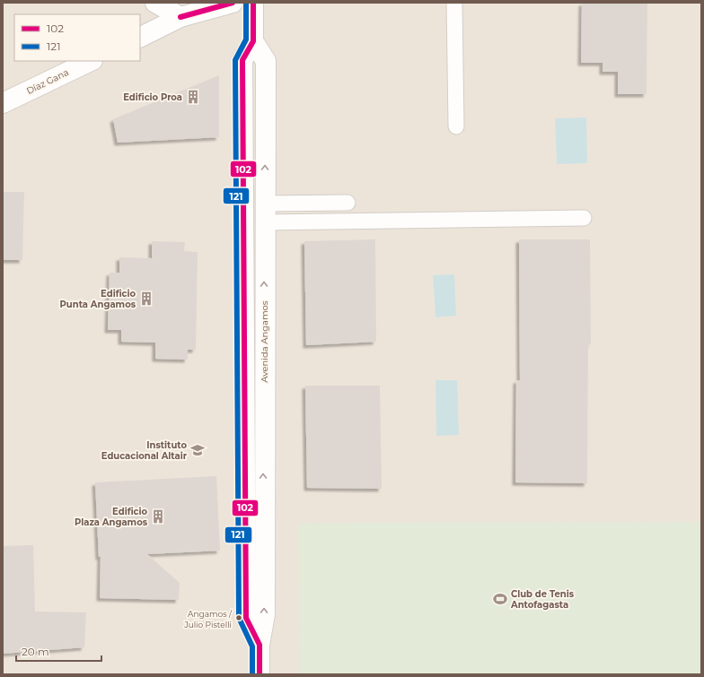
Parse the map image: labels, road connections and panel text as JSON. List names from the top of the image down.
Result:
{
  "streets": {
    "main road": ["Díaz Gana", "Avenida Angamos"]
  },
  "places": {
    "building": ["Edificio Proa", "Edificio Punta Angamos", "Edificio Plaza Angamos"],
    "school or university": ["Instituto Educacional Altair"],
    "sports": ["Club de Tenis Antofagasta"],
    "other": ["Angamos / Julio Pistelli"]
  },
  "lines": ["transit line 102", "transit line 121"],
  "legend": ["102", "121"],
  "scale_bar": "20 m"
}
